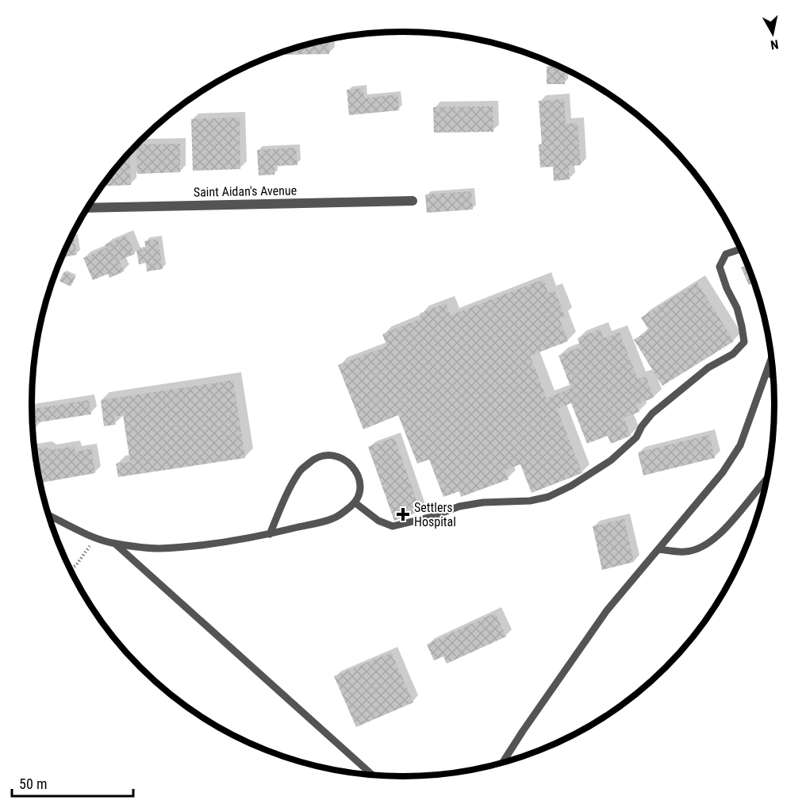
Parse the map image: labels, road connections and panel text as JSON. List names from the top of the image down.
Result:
{
  "streets": {
    "street": ["Saint Aidan's Avenue"]
  },
  "places": {
    "health": ["Settlers Hospital"]
  },
  "scale_bar": "50 m",
  "north": "bottom"
}
